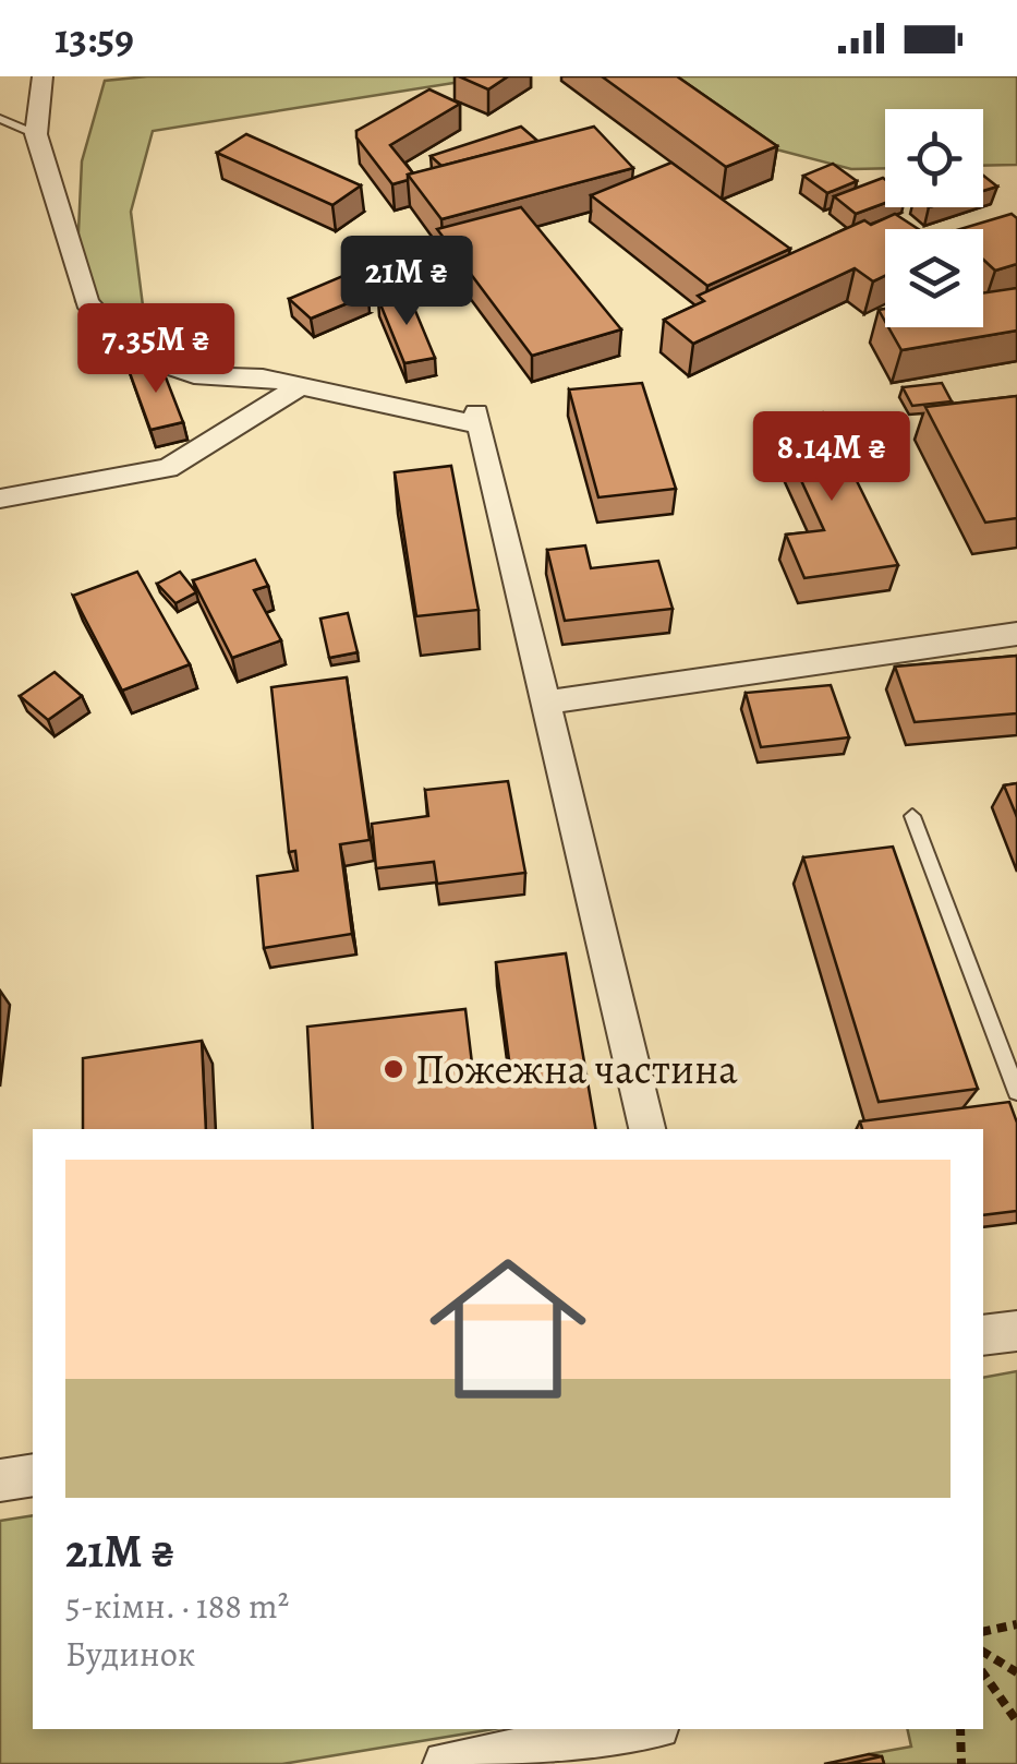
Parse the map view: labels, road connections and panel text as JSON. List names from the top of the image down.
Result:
{
  "places": ["Пожежна частина"],
  "page": {
    "status": "13:59",
    "price": ["21M ₴", "7.35M ₴", "8.14M ₴"],
    "list": [
      {
        "name": "21M ₴",
        "note": "5-кімн. · 188 m² · Будинок"
      }
    ]
  }
}
